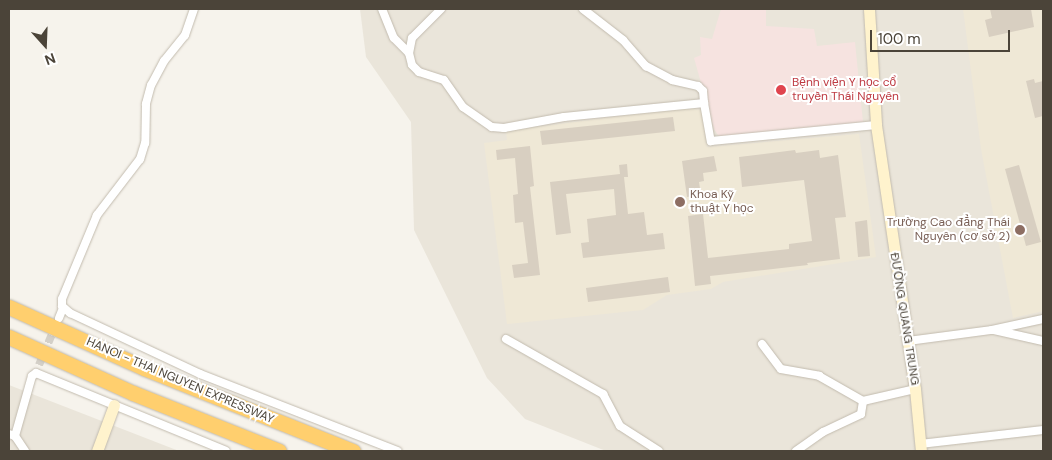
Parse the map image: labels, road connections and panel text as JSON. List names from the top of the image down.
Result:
{
  "streets": {
    "highway": ["HANOI - THAI NGUYEN EXPRESSWAY"],
    "main road": ["ĐƯỜNG QUANG TRUNG"]
  },
  "places": ["Bệnh viện Y học cổ truyền Thái Nguyên", "Khoa Kỹ thuật Y học", "Trường Cao đẳng Thái Nguyên (cơ sở 2)"],
  "scale_bar": "100 m",
  "north": "bottom"
}
